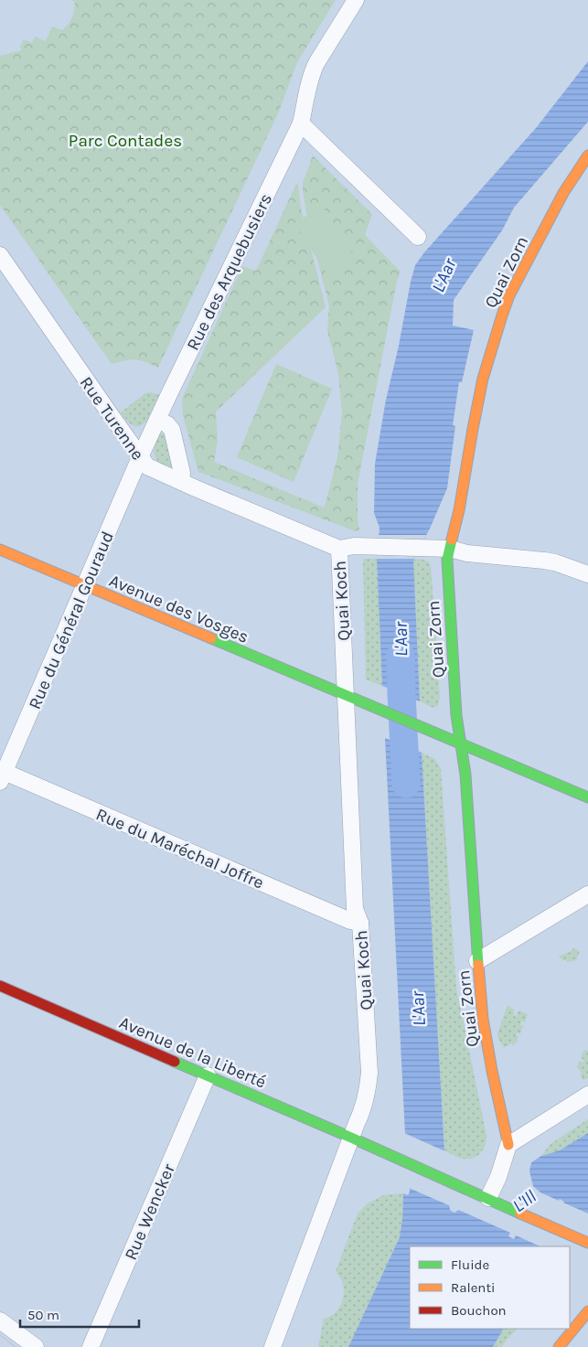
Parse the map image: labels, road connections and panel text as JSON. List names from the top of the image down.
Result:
{
  "streets": {
    "street": [
      "Rue des Arquebusiers",
      "Quai Zorn",
      "Rue Turenne",
      "Quai Koch",
      "Avenue des Vosges",
      "Rue du Général Gouraud",
      "Rue du Maréchal Joffre",
      "Avenue de la Liberté",
      "Rue Wencker"
    ]
  },
  "crossings": [
    ["Rue des Arquebusiers", "Rue Turenne"],
    ["Rue des Arquebusiers", "Rue du Général Gouraud"],
    ["Quai Zorn", "Rue Turenne"],
    ["Quai Zorn", "Avenue des Vosges"],
    ["Rue Turenne", "Quai Koch"],
    ["Rue Turenne", "Rue du Général Gouraud"],
    ["Quai Koch", "Avenue des Vosges"],
    ["Quai Koch", "Rue du Maréchal Joffre"],
    ["Quai Koch", "Avenue de la Liberté"],
    ["Avenue des Vosges", "Rue du Général Gouraud"],
    ["Rue du Général Gouraud", "Rue du Maréchal Joffre"],
    ["Avenue de la Liberté", "Rue Wencker"]
  ],
  "water": ["L'Aar", "L'Ill"],
  "parks": ["Parc Contades"],
  "legend": ["Fluide", "Ralenti", "Bouchon"],
  "scale_bar": "50 m"
}
